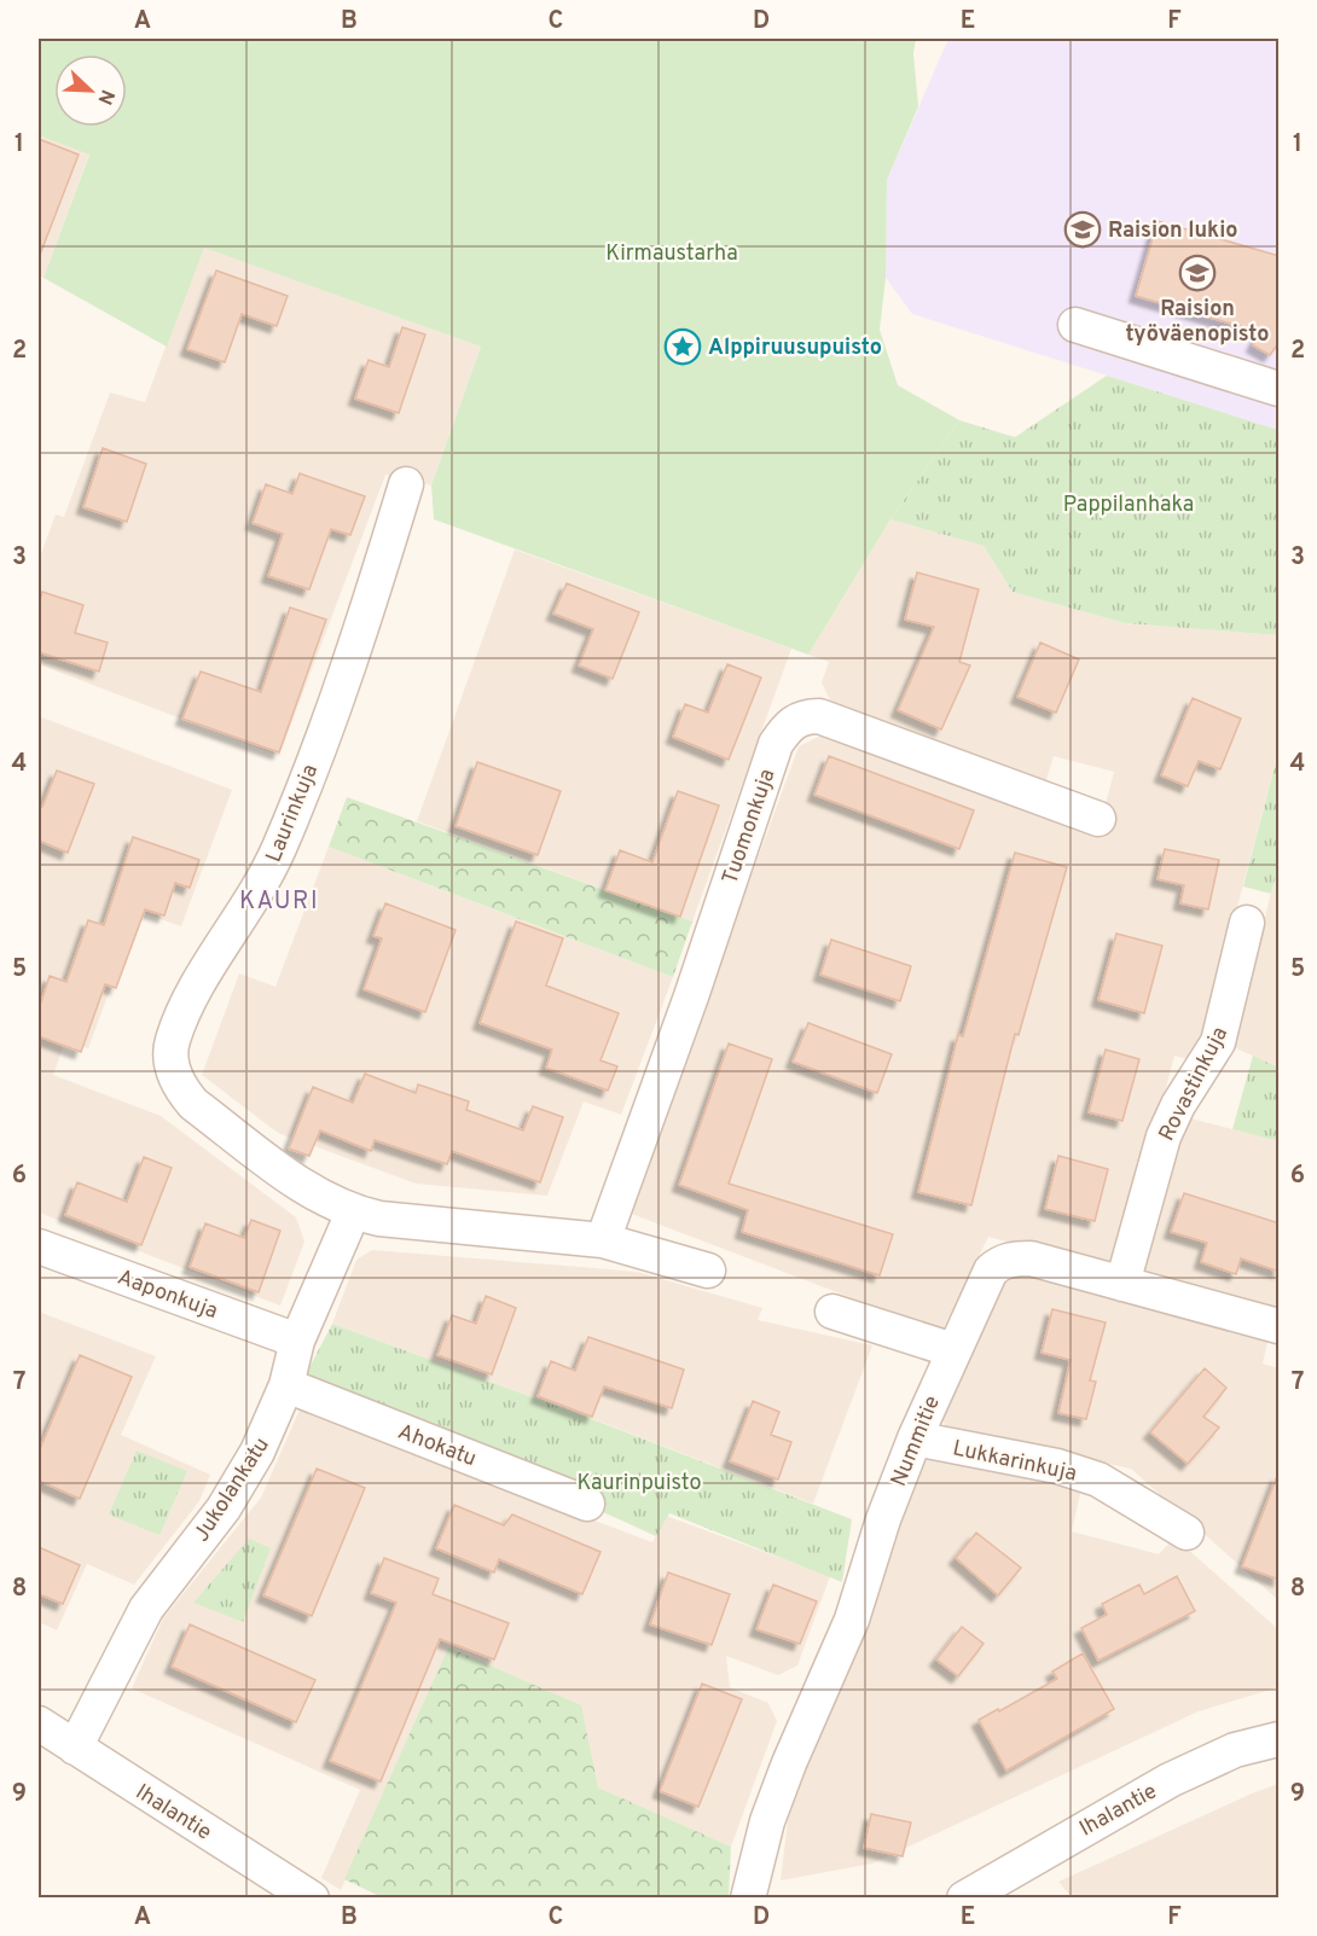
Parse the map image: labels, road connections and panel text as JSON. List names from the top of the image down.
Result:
{
  "streets": {
    "street": [
      "Laurinkuja",
      "Tuomonkuja",
      "Rovastinkuja",
      "Aaponkuja",
      "Nummitie",
      "Ahokatu",
      "Lukkarinkuja",
      "Jukolankatu",
      "Ihalantie"
    ]
  },
  "crossings": [
    ["Laurinkuja", "Tuomonkuja"],
    ["Laurinkuja", "Jukolankatu"],
    ["Rovastinkuja", "Nummitie"],
    ["Aaponkuja", "Jukolankatu"],
    ["Nummitie", "Lukkarinkuja"],
    ["Ahokatu", "Jukolankatu"],
    ["Jukolankatu", "Ihalantie"]
  ],
  "districts": ["KAURI"],
  "parks": ["Kirmaustarha", "Pappilanhaka", "Kaurinpuisto"],
  "places": {
    "school or university": ["Raision lukio", "Raision työväenopisto"],
    "place": ["Alppiruusupuisto"]
  },
  "north": "bottom right",
  "grid": {
    "columns": [
      "A",
      "B",
      "C",
      "D",
      "E",
      "F"
    ],
    "rows": [
      "1",
      "2",
      "3",
      "4",
      "5",
      "6",
      "7",
      "8",
      "9"
    ]
  }
}
